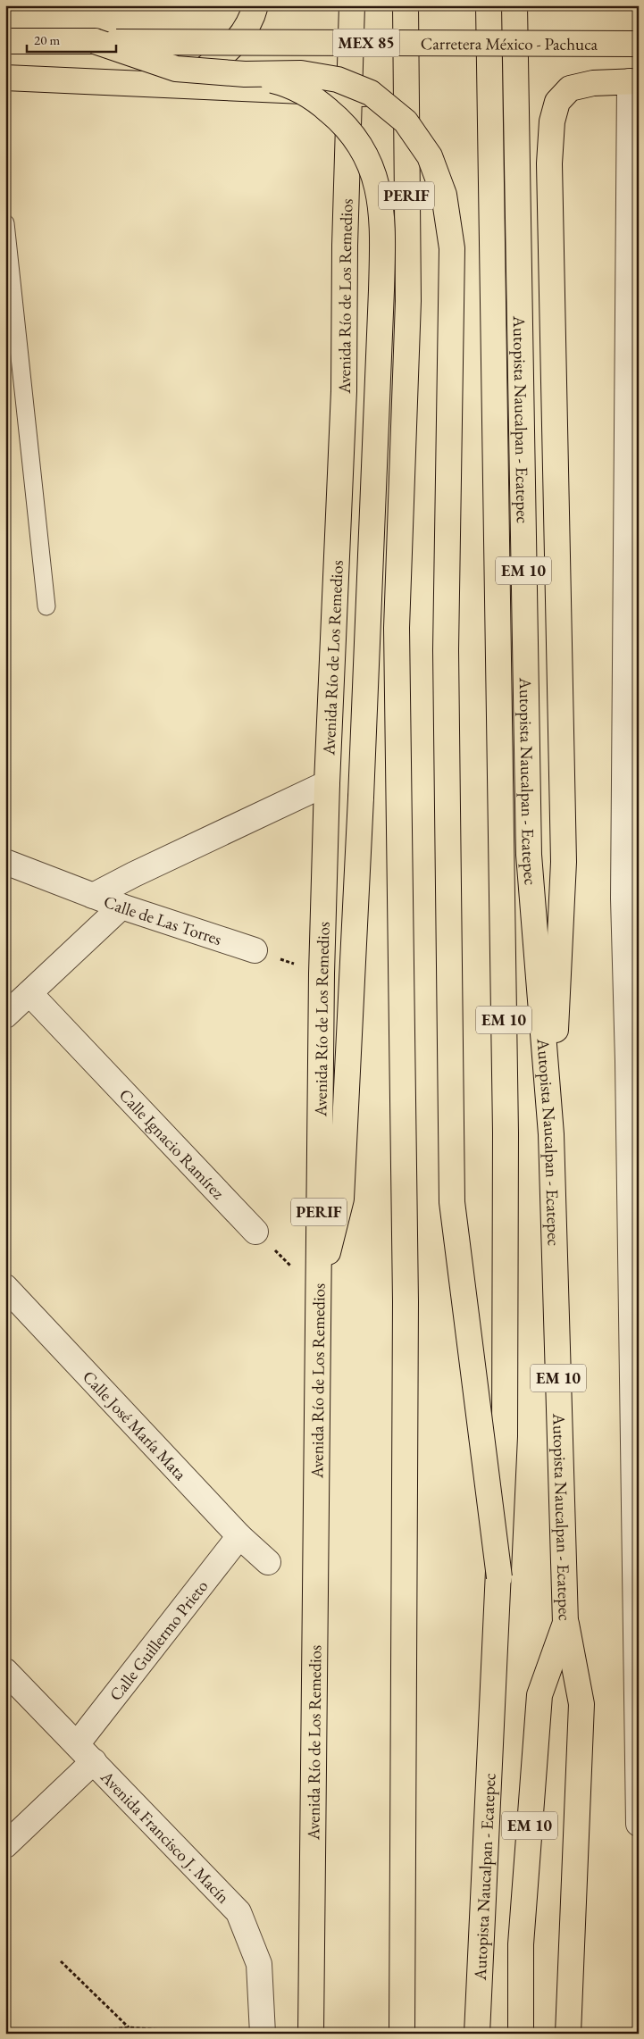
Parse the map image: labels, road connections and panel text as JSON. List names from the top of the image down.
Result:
{
  "streets": {
    "highway": [
      "MEX 85",
      "Carretera México - Pachuca",
      "PERIF",
      "Avenida Río de Los Remedios",
      "Autopista Naucalpan - Ecatepec",
      "EM 10"
    ],
    "street": [
      "Calle de Las Torres",
      "Calle Ignacio Ramírez",
      "Calle José María Mata",
      "Calle Guillermo Prieto",
      "Avenida Francisco J. Macín"
    ]
  },
  "crossings": [
    ["Calle José María Mata", "Calle Guillermo Prieto"],
    ["Calle Guillermo Prieto", "Avenida Francisco J. Macín"]
  ],
  "scale_bar": "20 m"
}
